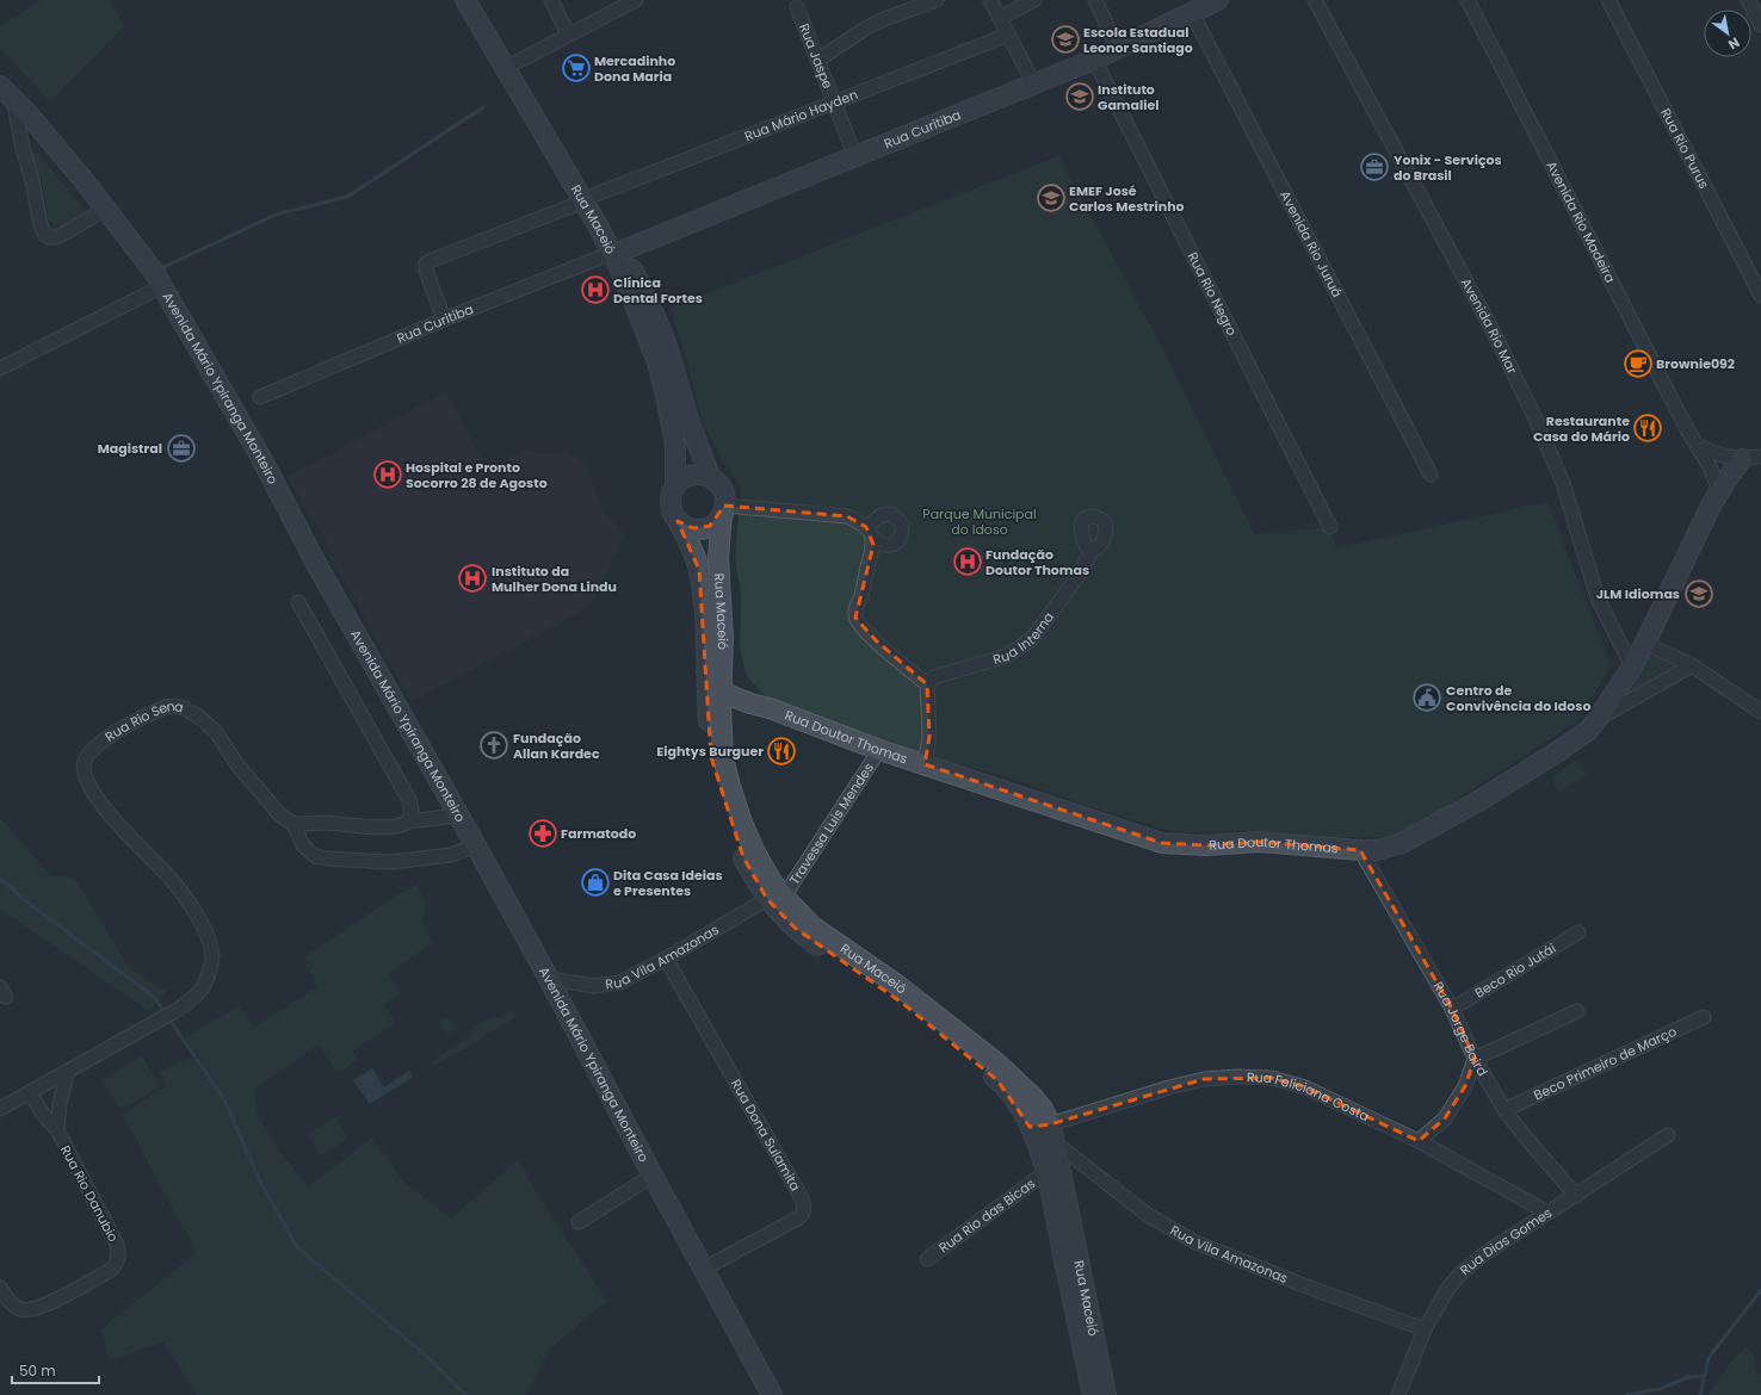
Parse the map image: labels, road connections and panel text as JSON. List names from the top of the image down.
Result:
{
  "streets": {
    "main road": [
      "Rua Curitiba",
      "Rua Maceió",
      "Avenida Mário Ypiranga Monteiro",
      "Rua Doutor Thomas"
    ],
    "street": [
      "Rua Jaspe",
      "Rua Mário Hayden",
      "Rua Rio Purus",
      "Avenida Rio Madeira",
      "Avenida Rio Juruá",
      "Rua Rio Negro",
      "Avenida Rio Mar",
      "Rua Interna",
      "Rua Rio Sena",
      "Travessa Luis Mendes",
      "Rua Vila Amazonas",
      "Beco Rio Jutái",
      "Rua Jorge Baird",
      "Beco Primeiro de Março",
      "Rua Feliciana Costa",
      "Rua Dona Sulamita",
      "Rua Rio Danubio",
      "Rua Rio das Bicas",
      "Rua Dias Gomes"
    ]
  },
  "crossings": [
    ["Rua Jaspe", "Rua Mário Hayden"],
    ["Rua Jaspe", "Rua Curitiba"],
    ["Rua Mário Hayden", "Rua Curitiba"],
    ["Rua Mário Hayden", "Rua Maceió"],
    ["Rua Curitiba", "Rua Maceió"],
    ["Rua Curitiba", "Avenida Rio Juruá"],
    ["Rua Curitiba", "Rua Rio Negro"],
    ["Rua Maceió", "Rua Doutor Thomas"],
    ["Rua Maceió", "Travessa Luis Mendes"],
    ["Rua Maceió", "Rua Vila Amazonas"],
    ["Rua Maceió", "Rua Feliciana Costa"],
    ["Rua Maceió", "Rua Rio das Bicas"],
    ["Avenida Rio Madeira", "Rua Doutor Thomas"],
    ["Avenida Rio Mar", "Rua Doutor Thomas"],
    ["Avenida Mário Ypiranga Monteiro", "Rua Rio Sena"],
    ["Avenida Mário Ypiranga Monteiro", "Rua Vila Amazonas"],
    ["Avenida Mário Ypiranga Monteiro", "Rua Dona Sulamita"],
    ["Rua Interna", "Rua Doutor Thomas"],
    ["Rua Rio Sena", "Rua Rio Danubio"],
    ["Rua Doutor Thomas", "Travessa Luis Mendes"],
    ["Rua Doutor Thomas", "Rua Jorge Baird"],
    ["Travessa Luis Mendes", "Rua Vila Amazonas"],
    ["Rua Vila Amazonas", "Rua Feliciana Costa"],
    ["Rua Vila Amazonas", "Rua Dona Sulamita"],
    ["Rua Vila Amazonas", "Rua Dias Gomes"],
    ["Beco Rio Jutái", "Rua Jorge Baird"],
    ["Rua Jorge Baird", "Beco Primeiro de Março"],
    ["Rua Jorge Baird", "Rua Dias Gomes"],
    ["Rua Feliciana Costa", "Rua Dias Gomes"]
  ],
  "parks": ["Parque Municipal do Idoso"],
  "places": {
    "school or university": [
      "Escola Estadual Leonor Santiago",
      "Instituto Gamaliel",
      "EMEF José Carlos Mestrinho",
      "JLM Idiomas"
    ],
    "supermarket": ["Mercadinho Dona Maria"],
    "office": ["Yonix - Serviços do Brasil", "Magistral"],
    "hospital": [
      "Clínica Dental Fortes",
      "Hospital e Pronto Socorro 28 de Agosto",
      "Fundação Doutor Thomas",
      "Instituto da Mulher Dona Lindu"
    ],
    "cafe": ["Brownie092"],
    "restaurant": ["Restaurante Casa do Mário", "Eightys Burguer"],
    "public building": ["Centro de Convivência do Idoso"],
    "church": ["Fundação Allan Kardec"],
    "pharmacy": ["Farmatodo"],
    "shop": ["Dita Casa Ideias e Presentes"]
  },
  "scale_bar": "50 m",
  "north": "bottom right"
}
